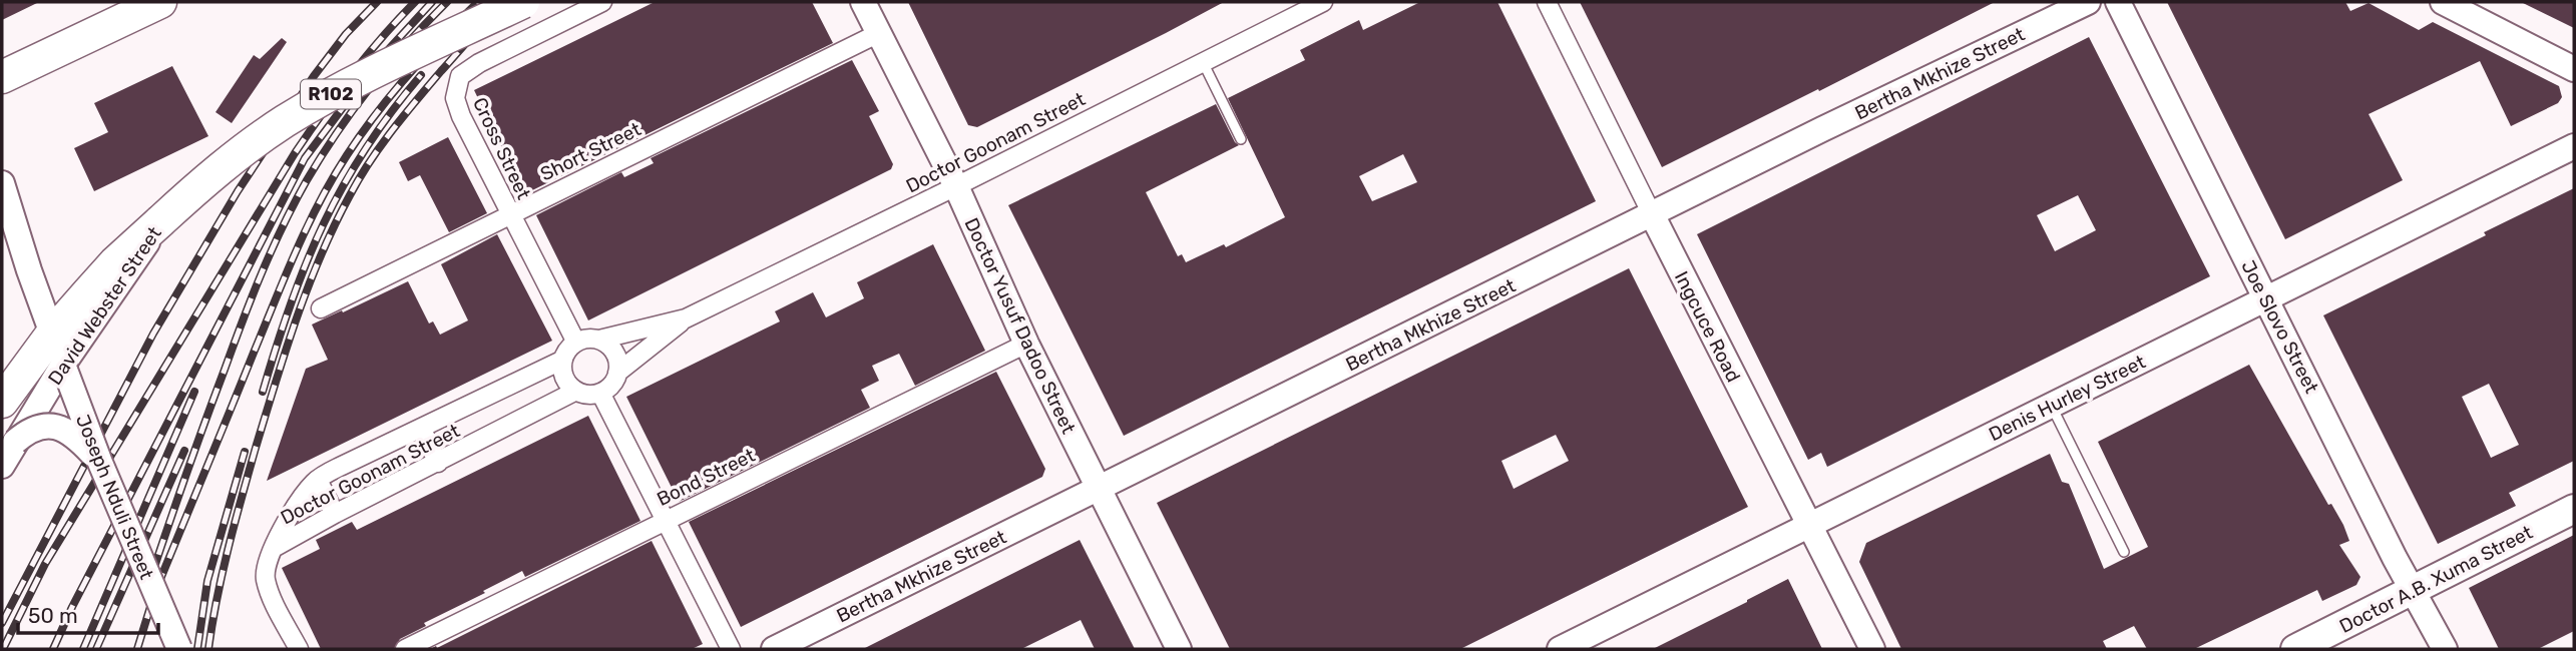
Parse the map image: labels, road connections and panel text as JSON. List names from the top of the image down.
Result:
{
  "streets": {
    "highway": ["R102", "David Webster Street"],
    "main road": ["Doctor A.B. Xuma Street"],
    "street": [
      "Bertha Mkhize Street",
      "Doctor Goonam Street",
      "Cross Street",
      "Short Street",
      "Doctor Yusuf Dadoo Street",
      "Ingcuce Road",
      "Joe Slovo Street",
      "Denis Hurley Street",
      "Bond Street",
      "Joseph Nduli Street"
    ]
  },
  "crossings": [
    ["Bertha Mkhize Street", "Doctor Yusuf Dadoo Street"],
    ["Bertha Mkhize Street", "Ingcuce Road"],
    ["R102", "David Webster Street"],
    ["R102", "Joseph Nduli Street"],
    ["Doctor Goonam Street", "Cross Street"],
    ["Doctor Goonam Street", "Doctor Yusuf Dadoo Street"],
    ["Cross Street", "Short Street"],
    ["Short Street", "Doctor Yusuf Dadoo Street"],
    ["David Webster Street", "Joseph Nduli Street"],
    ["Doctor Yusuf Dadoo Street", "Bond Street"],
    ["Ingcuce Road", "Denis Hurley Street"],
    ["Joe Slovo Street", "Denis Hurley Street"],
    ["Joe Slovo Street", "Doctor A.B. Xuma Street"]
  ],
  "scale_bar": "50 m"
}
